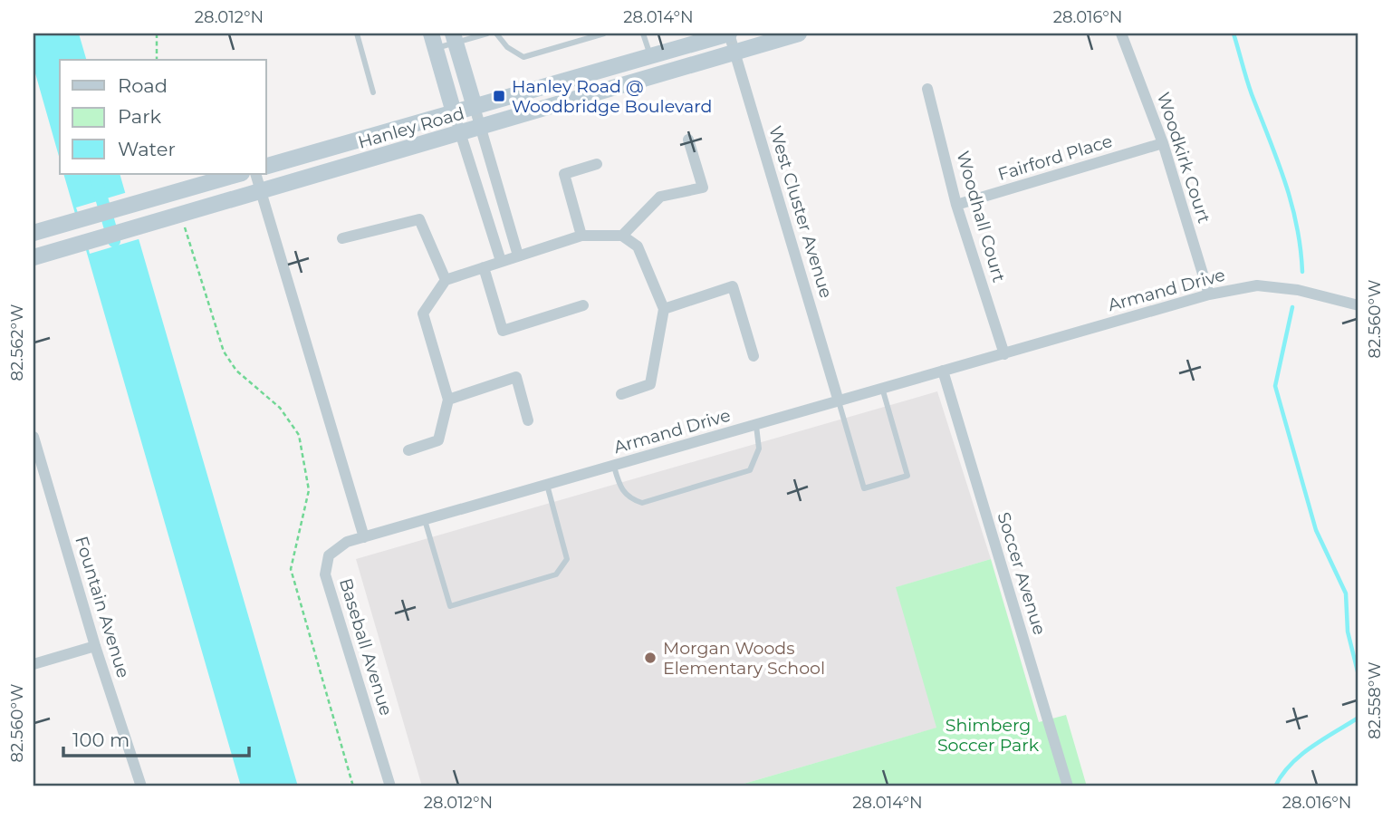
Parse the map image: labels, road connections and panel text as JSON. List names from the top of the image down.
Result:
{
  "streets": {
    "main road": ["Hanley Road"],
    "street": [
      "Fairford Place",
      "Woodkirk Court",
      "West Cluster Avenue",
      "Woodhall Court",
      "Armand Drive",
      "Soccer Avenue",
      "Fountain Avenue",
      "Baseball Avenue"
    ]
  },
  "crossings": [
    ["Hanley Road", "West Cluster Avenue"],
    ["Fairford Place", "Woodkirk Court"],
    ["Fairford Place", "Woodhall Court"],
    ["Woodkirk Court", "Armand Drive"],
    ["West Cluster Avenue", "Armand Drive"],
    ["Woodhall Court", "Armand Drive"],
    ["Armand Drive", "Soccer Avenue"],
    ["Armand Drive", "Baseball Avenue"]
  ],
  "parks": ["Shimberg Soccer Park"],
  "places": {
    "transit": ["Hanley Road @ Woodbridge Boulevard"],
    "other": ["Morgan Woods Elementary School"]
  },
  "legend": ["Road", "Park", "Water"],
  "scale_bar": "100 m",
  "coordinates": [
    "28.012°N",
    "28.014°N",
    "28.016°N",
    "82.560°W",
    "82.562°W",
    "82.558°W"
  ]
}
